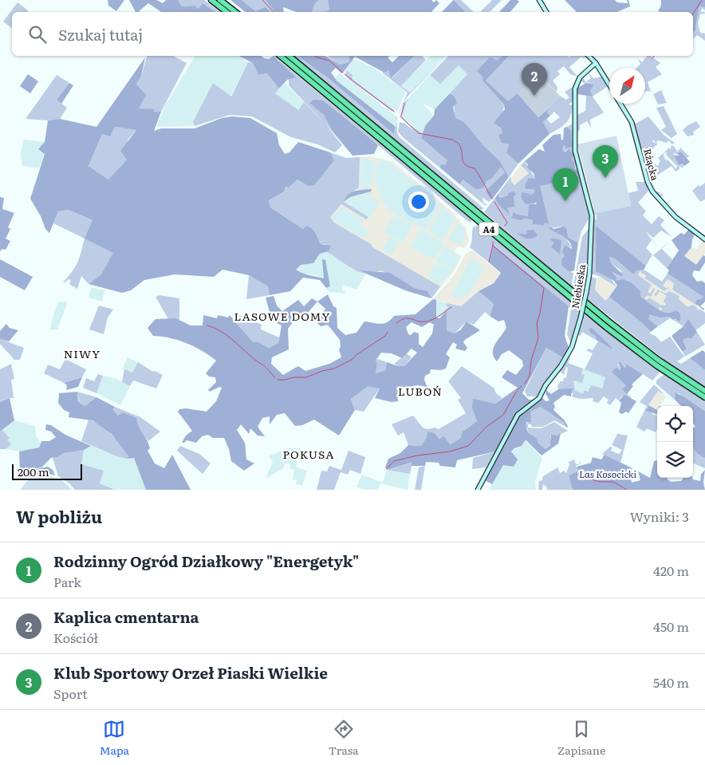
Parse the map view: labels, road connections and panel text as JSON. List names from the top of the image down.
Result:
{
  "streets": {
    "highway": ["A4"],
    "street": ["Rżącka", "Niebieska"]
  },
  "crossings": [
    ["Rżącka", "Niebieska"]
  ],
  "districts": [
    "LASOWE DOMY",
    "NIWY",
    "LUBOŃ",
    "POKUSA"
  ],
  "parks": ["Las Kosocicki"],
  "scale_bar": "200 m",
  "north": "top right",
  "page": {
    "search": "Szukaj tutaj",
    "pins": ["2", "3", "1"],
    "scale": "200 m",
    "heading": ["W pobliżu", "Wyniki: 3"],
    "list": [
      {
        "mark": "1",
        "name": "Rodzinny Ogród Działkowy \"Energetyk\"",
        "note": "Park",
        "value": "420 m"
      },
      {
        "mark": "2",
        "name": "Kaplica cmentarna",
        "note": "Kościół",
        "value": "450 m"
      },
      {
        "mark": "3",
        "name": "Klub Sportowy Orzeł Piaski Wielkie",
        "note": "Sport",
        "value": "540 m"
      }
    ],
    "nav": ["Mapa", "Trasa", "Zapisane"]
  }
}
